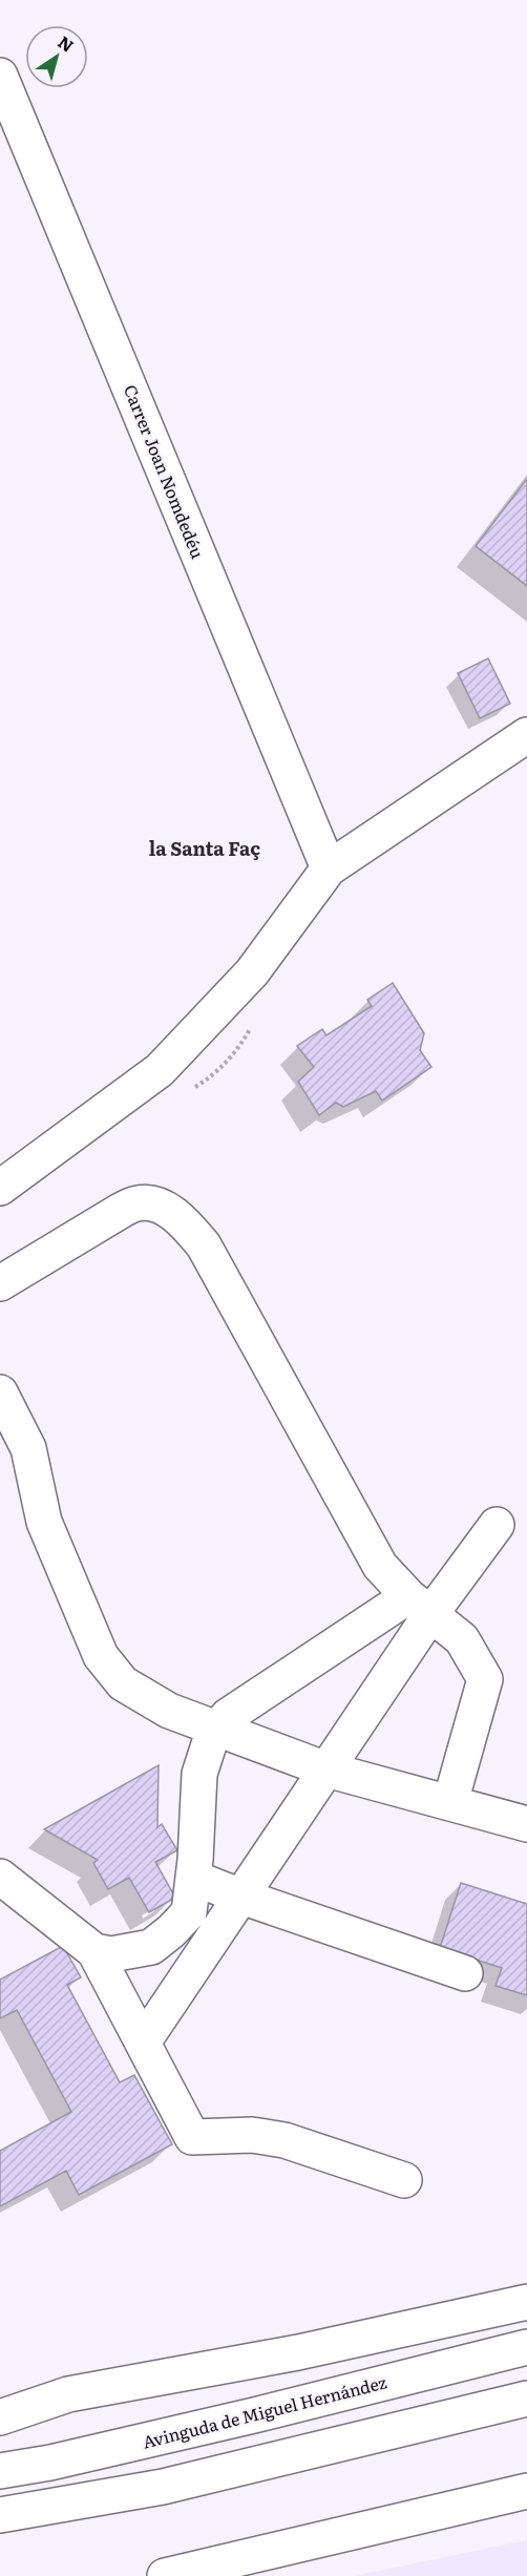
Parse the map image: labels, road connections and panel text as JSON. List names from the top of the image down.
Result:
{
  "streets": {
    "street": ["Carrer Joan Nomdedéu", "Avinguda de Miguel Hernández"]
  },
  "districts": ["la Santa Faç"],
  "north": "top right"
}
